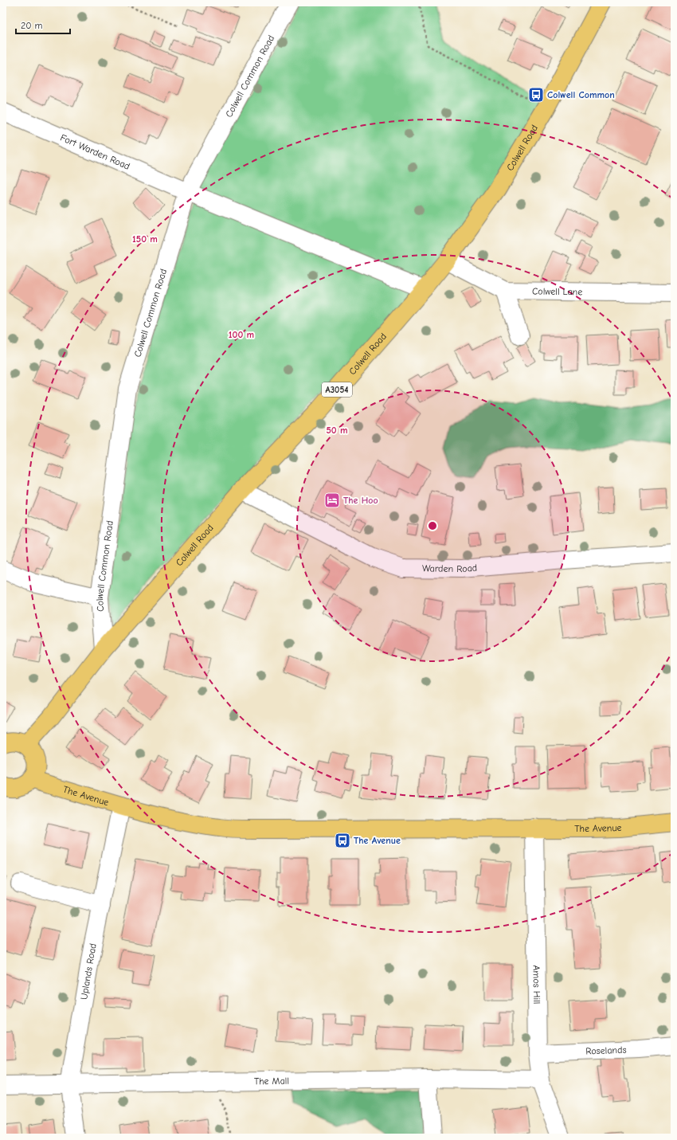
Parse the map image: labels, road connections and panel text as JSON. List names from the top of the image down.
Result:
{
  "streets": {
    "main road": ["Colwell Road", "A3054", "The Avenue"],
    "street": [
      "Colwell Common Road",
      "Fort Warden Road",
      "Colwell Lane",
      "Warden Road",
      "Uplands Road",
      "Amos Hill",
      "Roselands",
      "The Mall"
    ]
  },
  "crossings": [
    ["Colwell Common Road", "Colwell Road"],
    ["Colwell Common Road", "Fort Warden Road"],
    ["Colwell Road", "Fort Warden Road"],
    ["Colwell Road", "Colwell Lane"],
    ["Colwell Road", "Warden Road"],
    ["The Avenue", "Uplands Road"],
    ["The Avenue", "Amos Hill"],
    ["Uplands Road", "The Mall"],
    ["Amos Hill", "Roselands"],
    ["Amos Hill", "The Mall"]
  ],
  "places": {
    "bus stop": ["Colwell Common", "The Avenue"],
    "hotel": ["The Hoo"]
  },
  "scale_bar": "20 m",
  "rings": ["150 m", "100 m", "50 m"]
}
